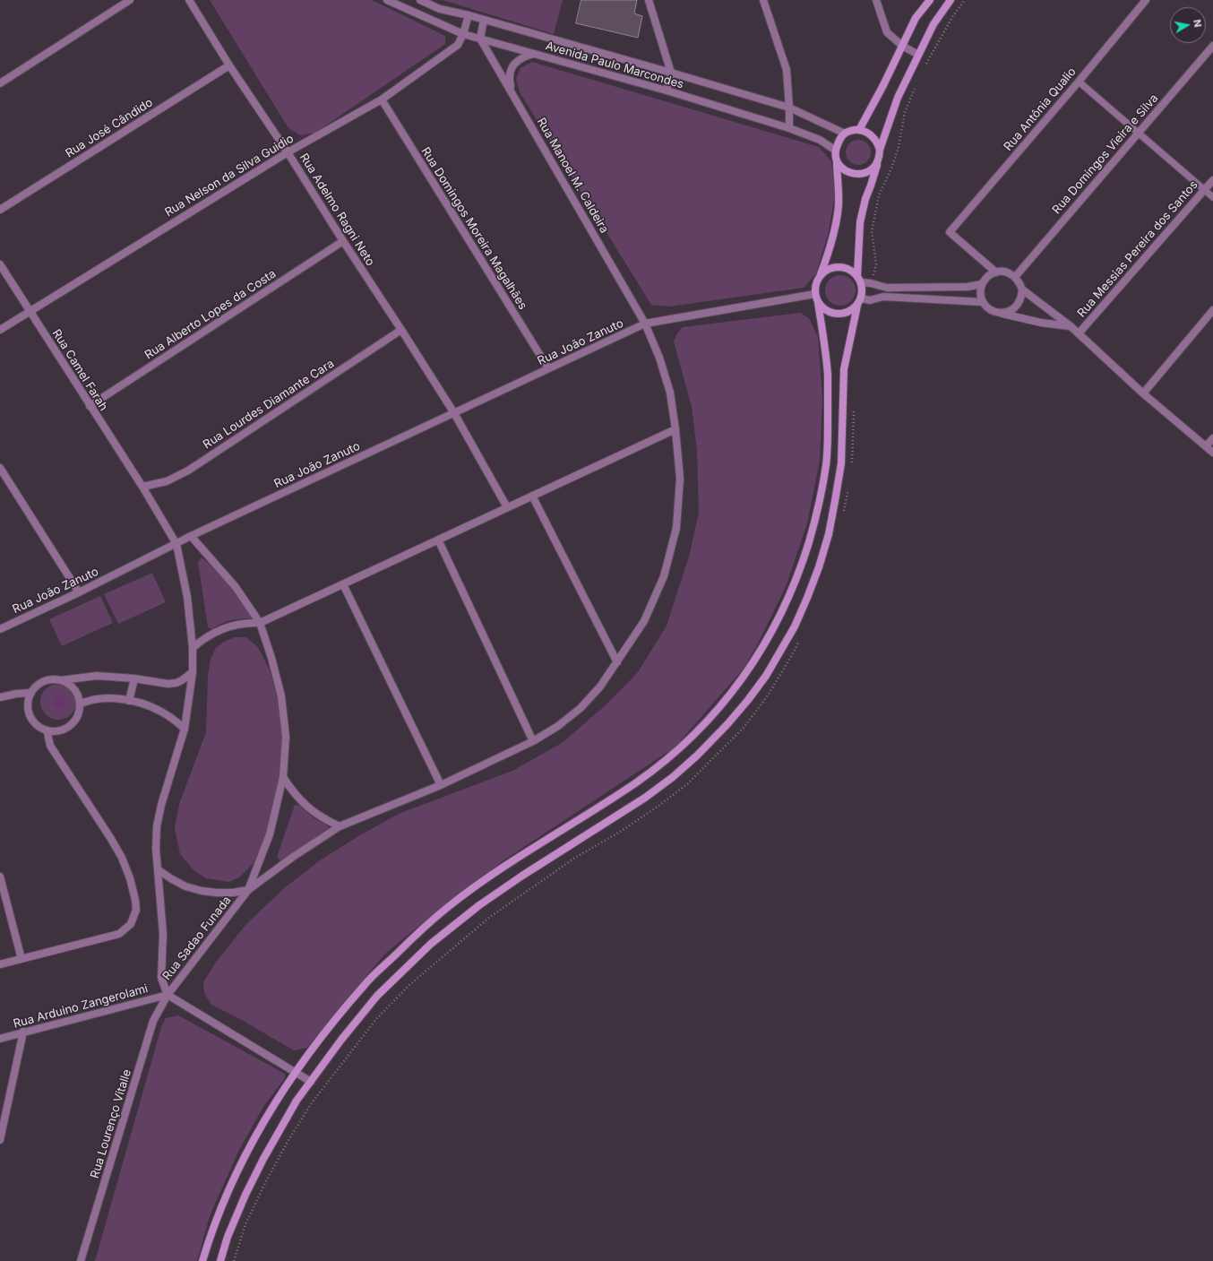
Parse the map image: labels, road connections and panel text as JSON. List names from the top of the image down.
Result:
{
  "streets": {
    "street": [
      "Avenida Paulo Marcondes",
      "Rua Antônia Qualio",
      "Rua José Cândido",
      "Rua Domingos Vieira e Silva",
      "Rua Nelson da Silva Guidio",
      "Rua Manoel M. Caldeira",
      "Rua Adelmo Ragni Neto",
      "Rua Domingos Moreira Magalhães",
      "Rua Messias Pereira dos Santos",
      "Rua Alberto Lopes da Costa",
      "Rua João Zanuto",
      "Rua Camel Farah",
      "Rua Lourdes Diamante Cara",
      "Rua Sadao Funada",
      "Rua Arduino Zangerolami",
      "Rua Lourenço Vitalle"
    ]
  },
  "crossings": [
    ["Avenida Paulo Marcondes", "Rua Nelson da Silva Guidio"],
    ["Avenida Paulo Marcondes", "Rua Manoel M. Caldeira"],
    ["Rua Antônia Qualio", "Rua Domingos Vieira e Silva"],
    ["Rua José Cândido", "Rua Adelmo Ragni Neto"],
    ["Rua Nelson da Silva Guidio", "Rua Adelmo Ragni Neto"],
    ["Rua Nelson da Silva Guidio", "Rua Domingos Moreira Magalhães"],
    ["Rua Nelson da Silva Guidio", "Rua Camel Farah"],
    ["Rua Manoel M. Caldeira", "Rua João Zanuto"],
    ["Rua Manoel M. Caldeira", "Rua Sadao Funada"],
    ["Rua Adelmo Ragni Neto", "Rua Alberto Lopes da Costa"],
    ["Rua Adelmo Ragni Neto", "Rua João Zanuto"],
    ["Rua Adelmo Ragni Neto", "Rua Lourdes Diamante Cara"],
    ["Rua Domingos Moreira Magalhães", "Rua João Zanuto"],
    ["Rua Alberto Lopes da Costa", "Rua Camel Farah"],
    ["Rua João Zanuto", "Rua Camel Farah"],
    ["Rua João Zanuto", "Rua Sadao Funada"],
    ["Rua Camel Farah", "Rua Lourdes Diamante Cara"],
    ["Rua Camel Farah", "Rua Sadao Funada"],
    ["Rua Sadao Funada", "Rua Arduino Zangerolami"],
    ["Rua Sadao Funada", "Rua Lourenço Vitalle"],
    ["Rua Arduino Zangerolami", "Rua Lourenço Vitalle"]
  ],
  "north": "right"
}
